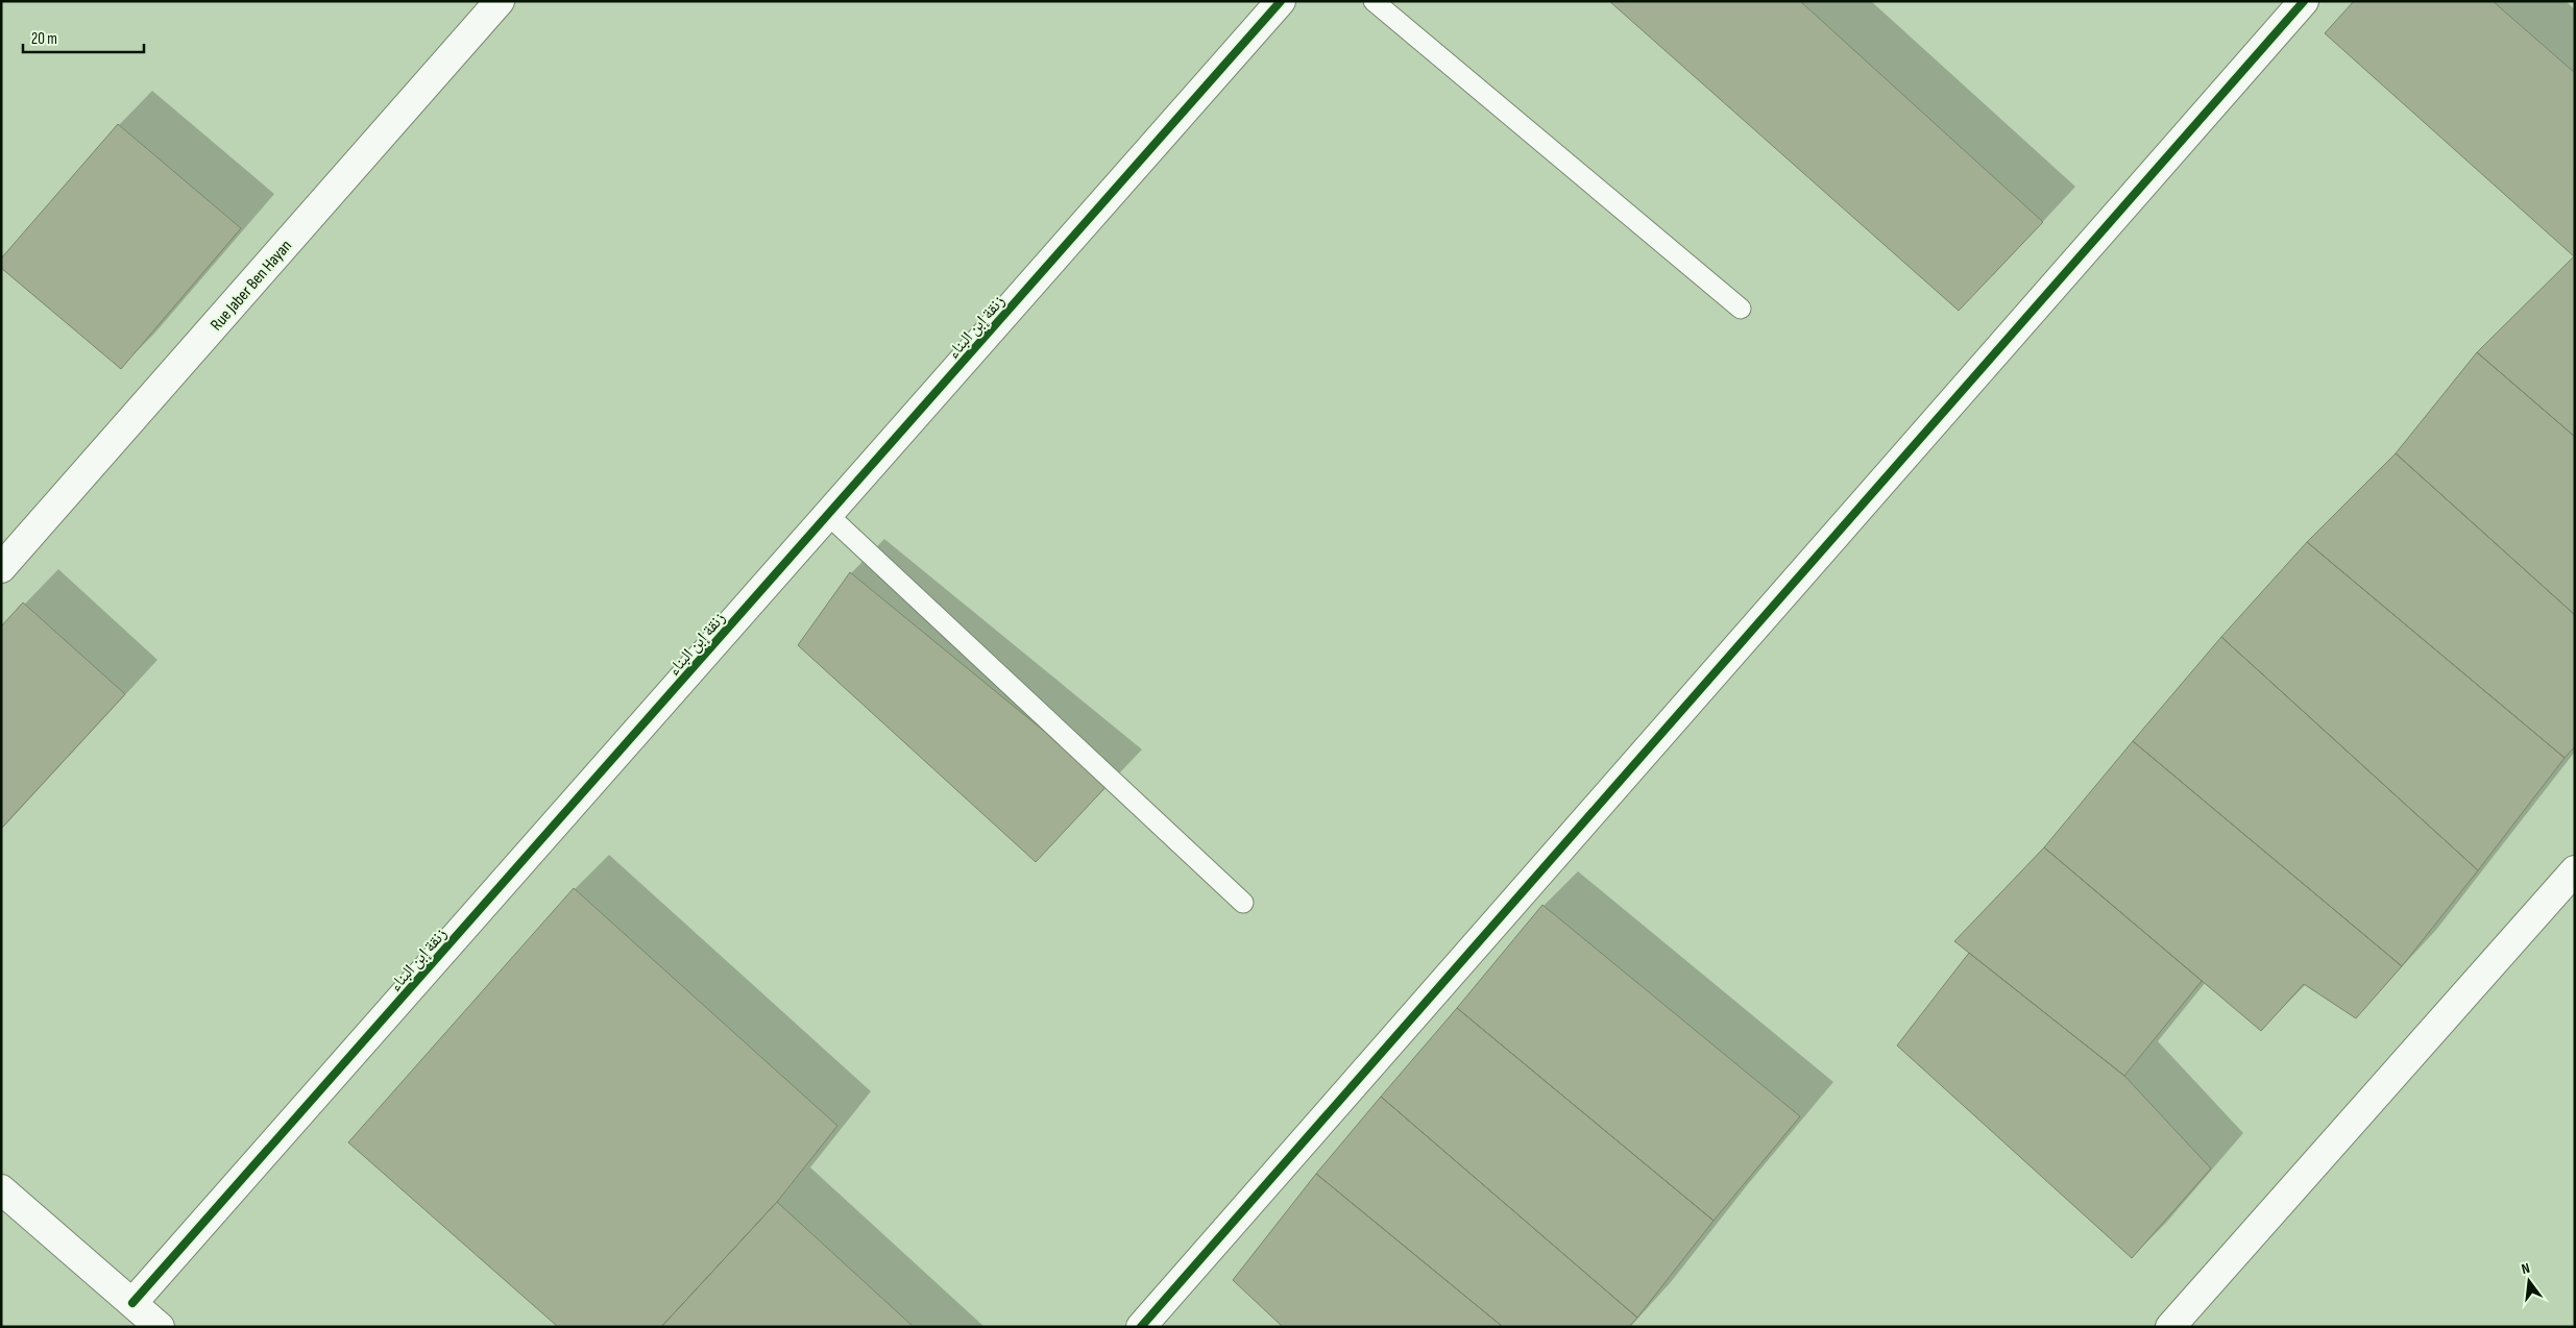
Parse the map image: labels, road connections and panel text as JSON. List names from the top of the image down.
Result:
{
  "streets": {
    "street": ["Rue Jaber Ben Hayan", "زنقة إبن البناء"]
  },
  "scale_bar": "20 m",
  "north": "top"
}
